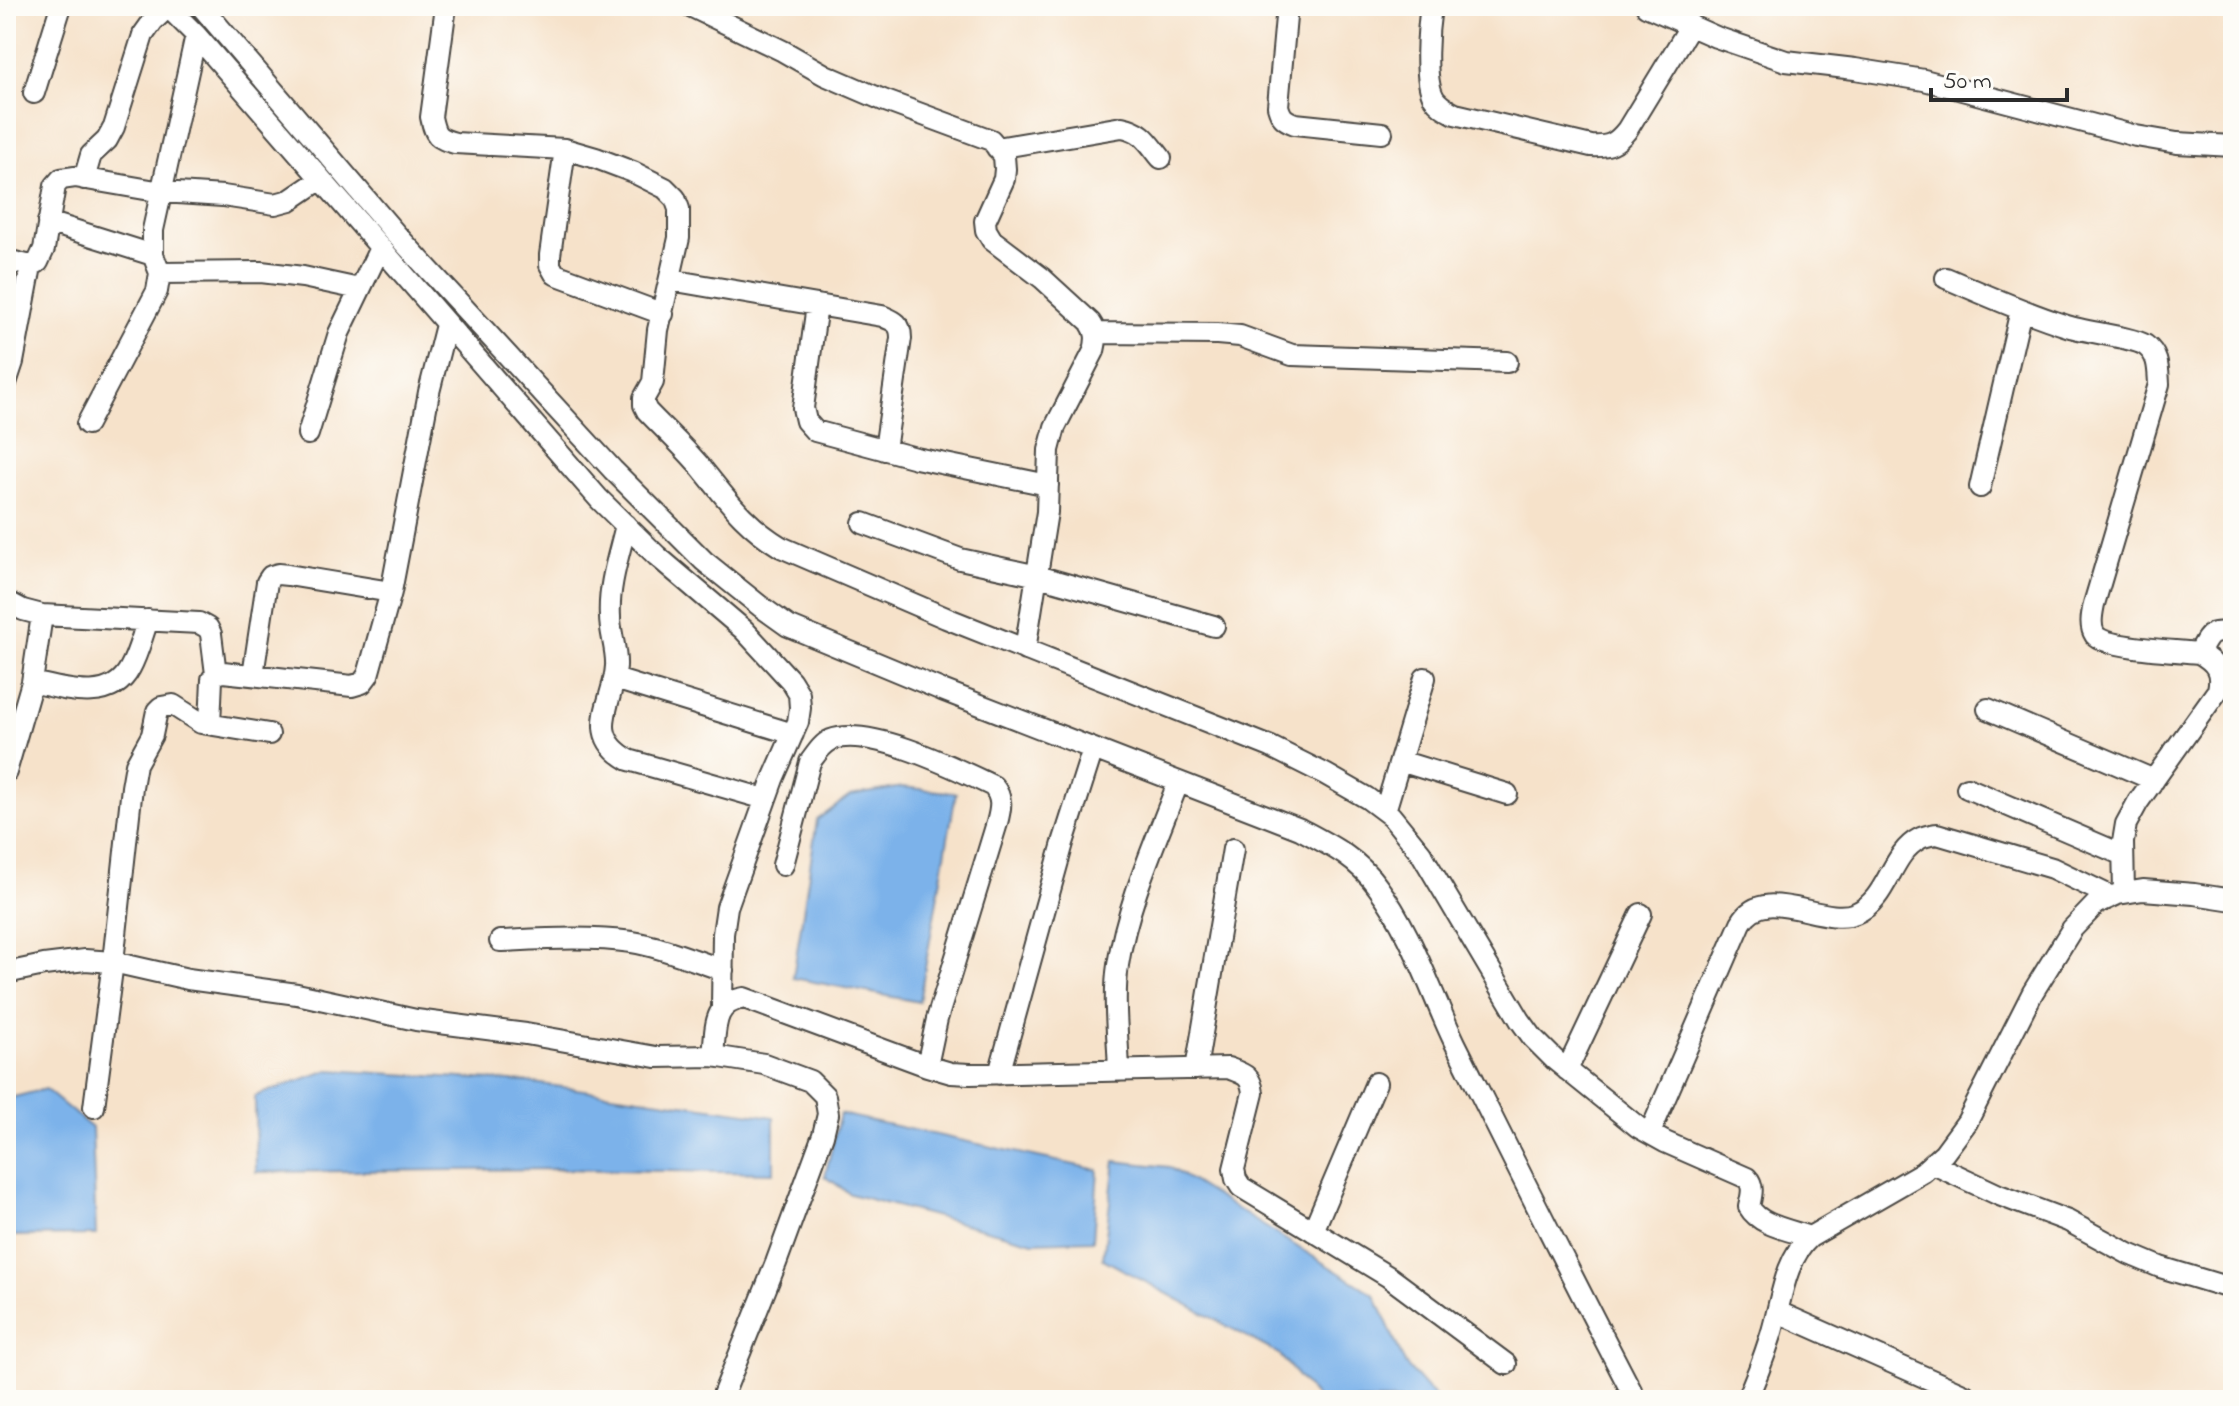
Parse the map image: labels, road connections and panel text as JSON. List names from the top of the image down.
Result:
{
  "scale_bar": "50 m"
}
